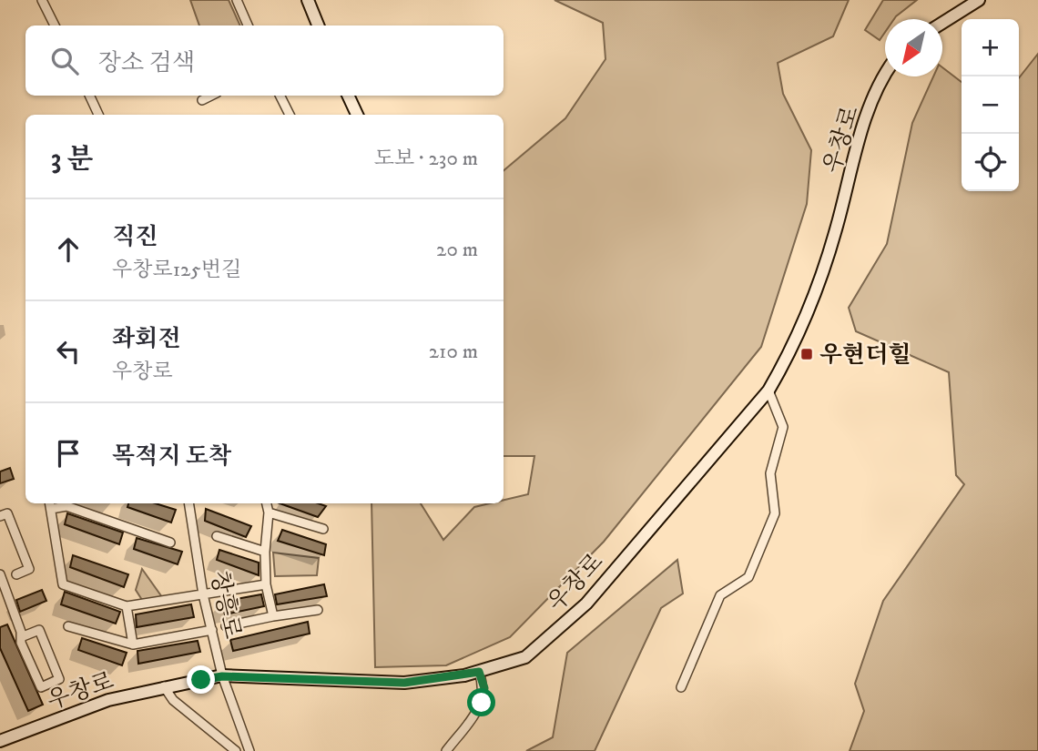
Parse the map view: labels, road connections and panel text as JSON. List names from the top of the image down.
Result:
{
  "streets": {
    "main road": ["우창로"],
    "street": ["창흥로"]
  },
  "crossings": [
    ["우창로", "창흥로"]
  ],
  "places": {
    "transit": ["우현더힐"]
  },
  "north": "bottom left",
  "page": {
    "map_buttons": ["+", "−"],
    "search": "장소 검색",
    "heading": ["3 분", "도보 · 230 m"],
    "list": [
      ["직진", "우창로125번길", "20 m"],
      ["좌회전", "우창로", "210 m"],
      "목적지 도착"
    ]
  }
}
